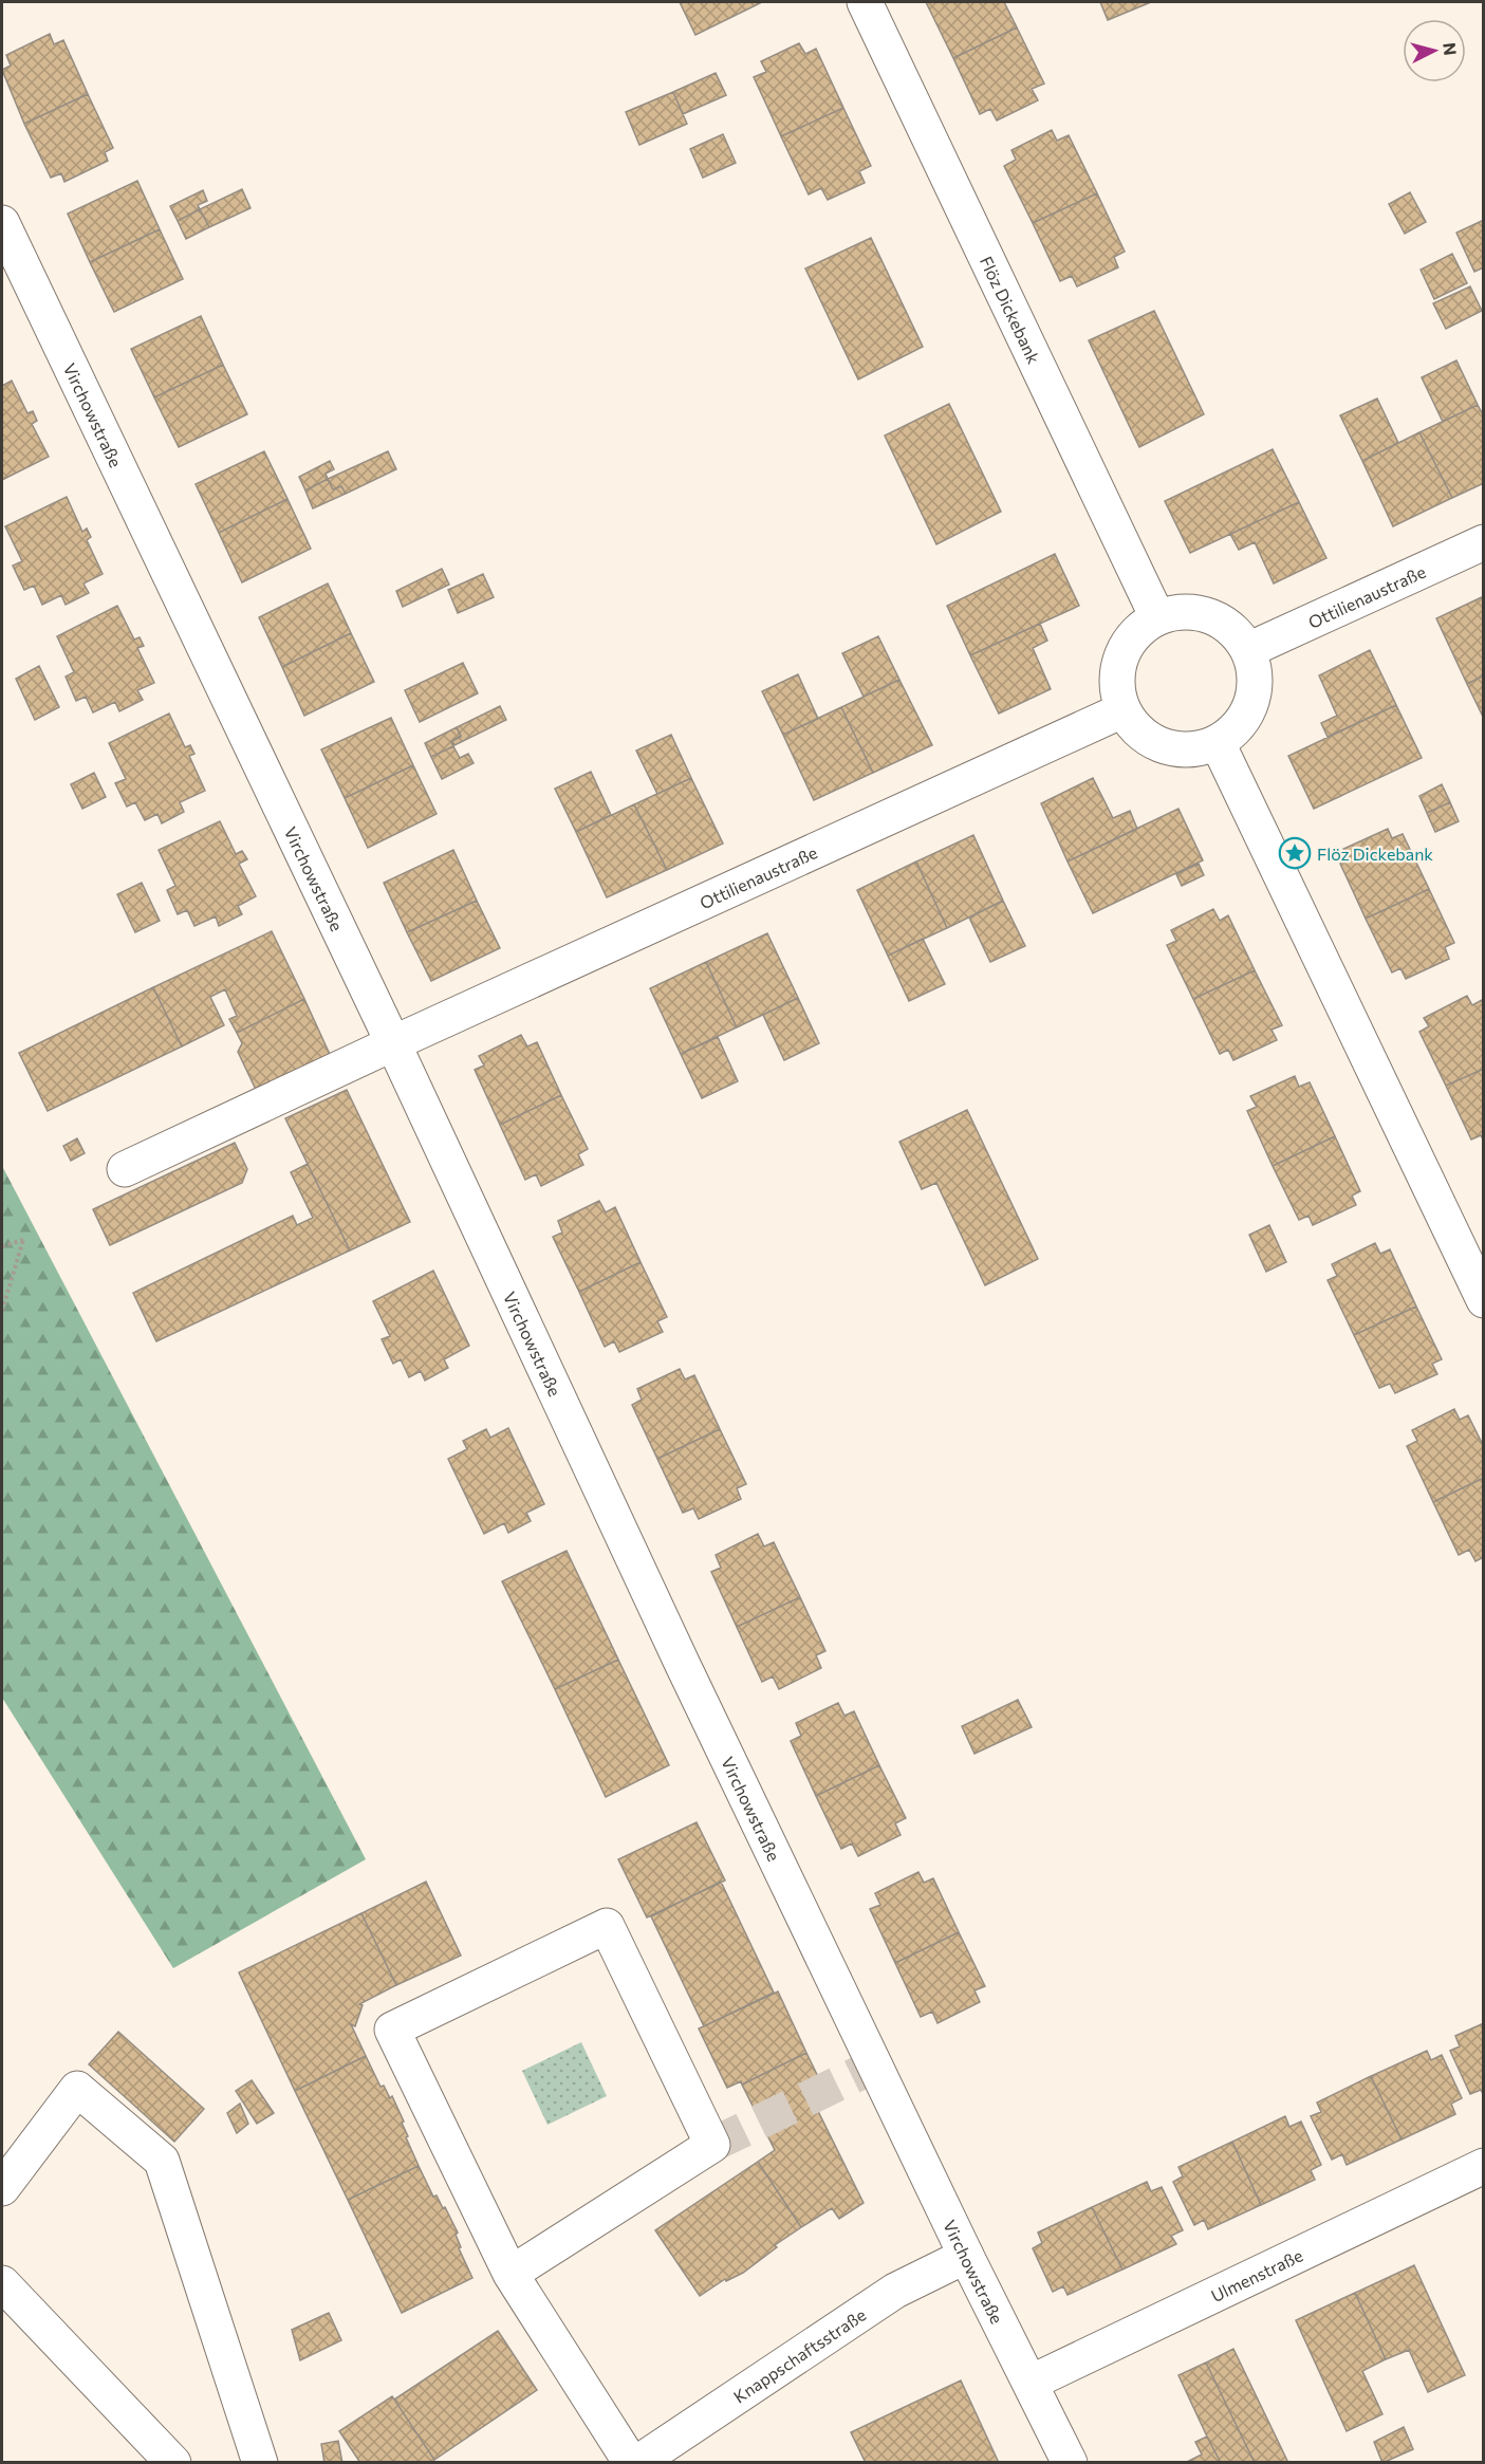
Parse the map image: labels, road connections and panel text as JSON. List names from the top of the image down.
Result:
{
  "streets": {
    "street": [
      "Flöz Dickebank",
      "Virchowstraße",
      "Ottilienaustraße",
      "Ulmenstraße",
      "Knappschaftsstraße"
    ]
  },
  "crossings": [
    ["Flöz Dickebank", "Ottilienaustraße"],
    ["Virchowstraße", "Ottilienaustraße"],
    ["Virchowstraße", "Ulmenstraße"],
    ["Virchowstraße", "Knappschaftsstraße"]
  ],
  "places": {
    "place": ["Flöz Dickebank"]
  },
  "north": "right"
}
